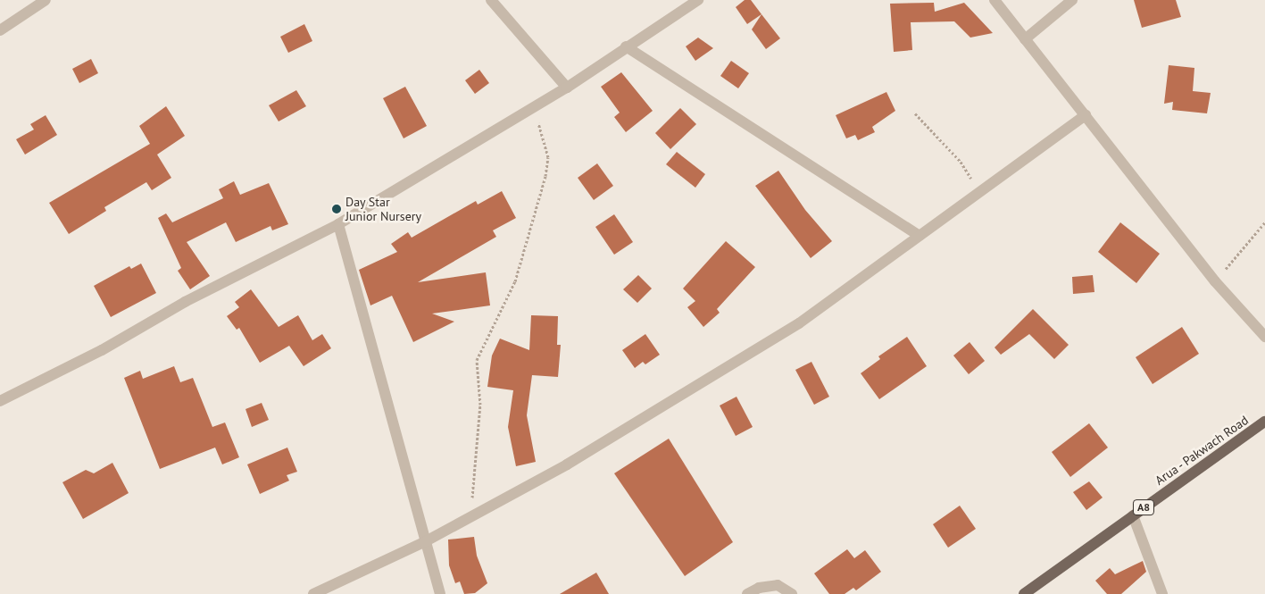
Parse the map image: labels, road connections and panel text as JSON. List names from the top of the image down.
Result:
{
  "streets": {
    "main road": ["Arua - Pakwach Road", "A8"]
  },
  "places": ["Day Star Junior Nursery"]
}
